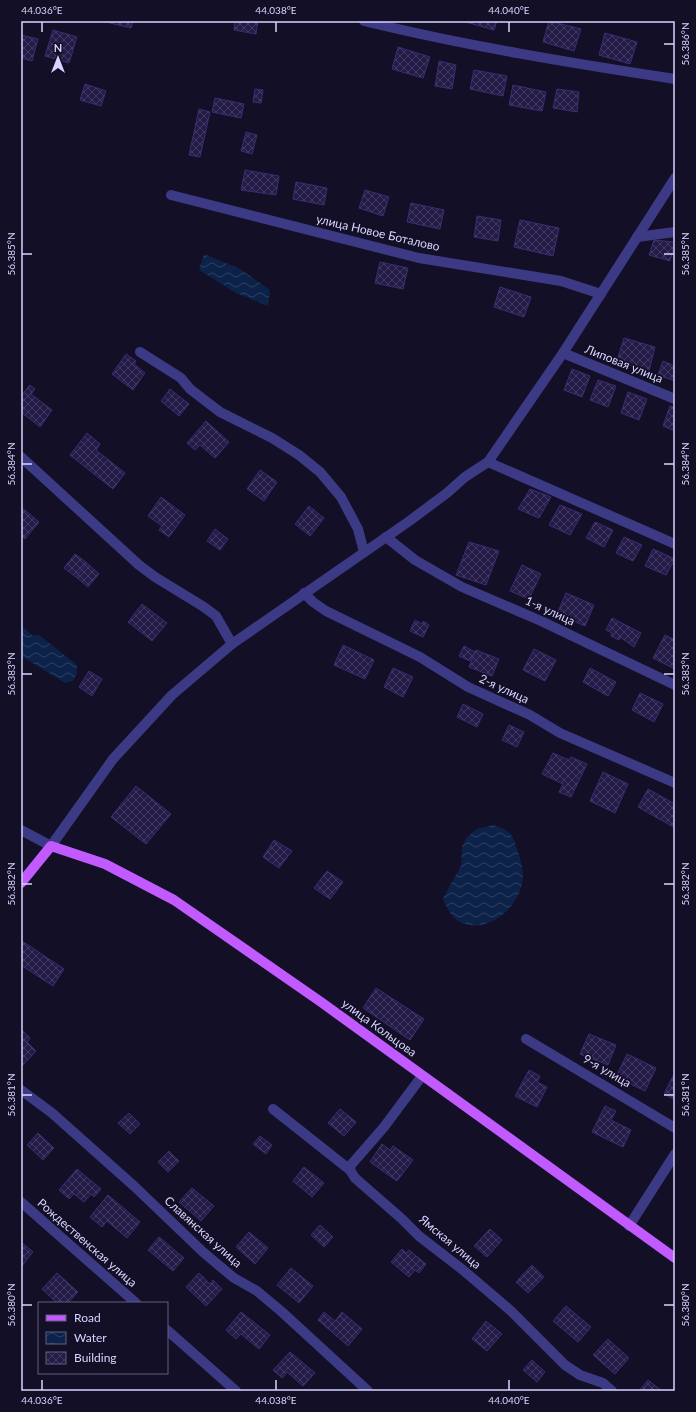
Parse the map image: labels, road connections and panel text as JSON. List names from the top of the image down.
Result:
{
  "streets": {
    "main road": ["улица Кольцова"],
    "street": [
      "улица Новое Боталово",
      "Липовая улица",
      "1-я улица",
      "2-я улица",
      "9-я улица",
      "Славянская улица",
      "Ямская улица",
      "Рождественская улица"
    ]
  },
  "legend": ["Road", "Water", "Building"],
  "north": "top",
  "coordinates": [
    "44.036°E",
    "44.038°E",
    "44.040°E",
    "56.386°N",
    "56.385°N",
    "56.384°N",
    "56.383°N",
    "56.382°N",
    "56.381°N",
    "56.380°N"
  ]
}
